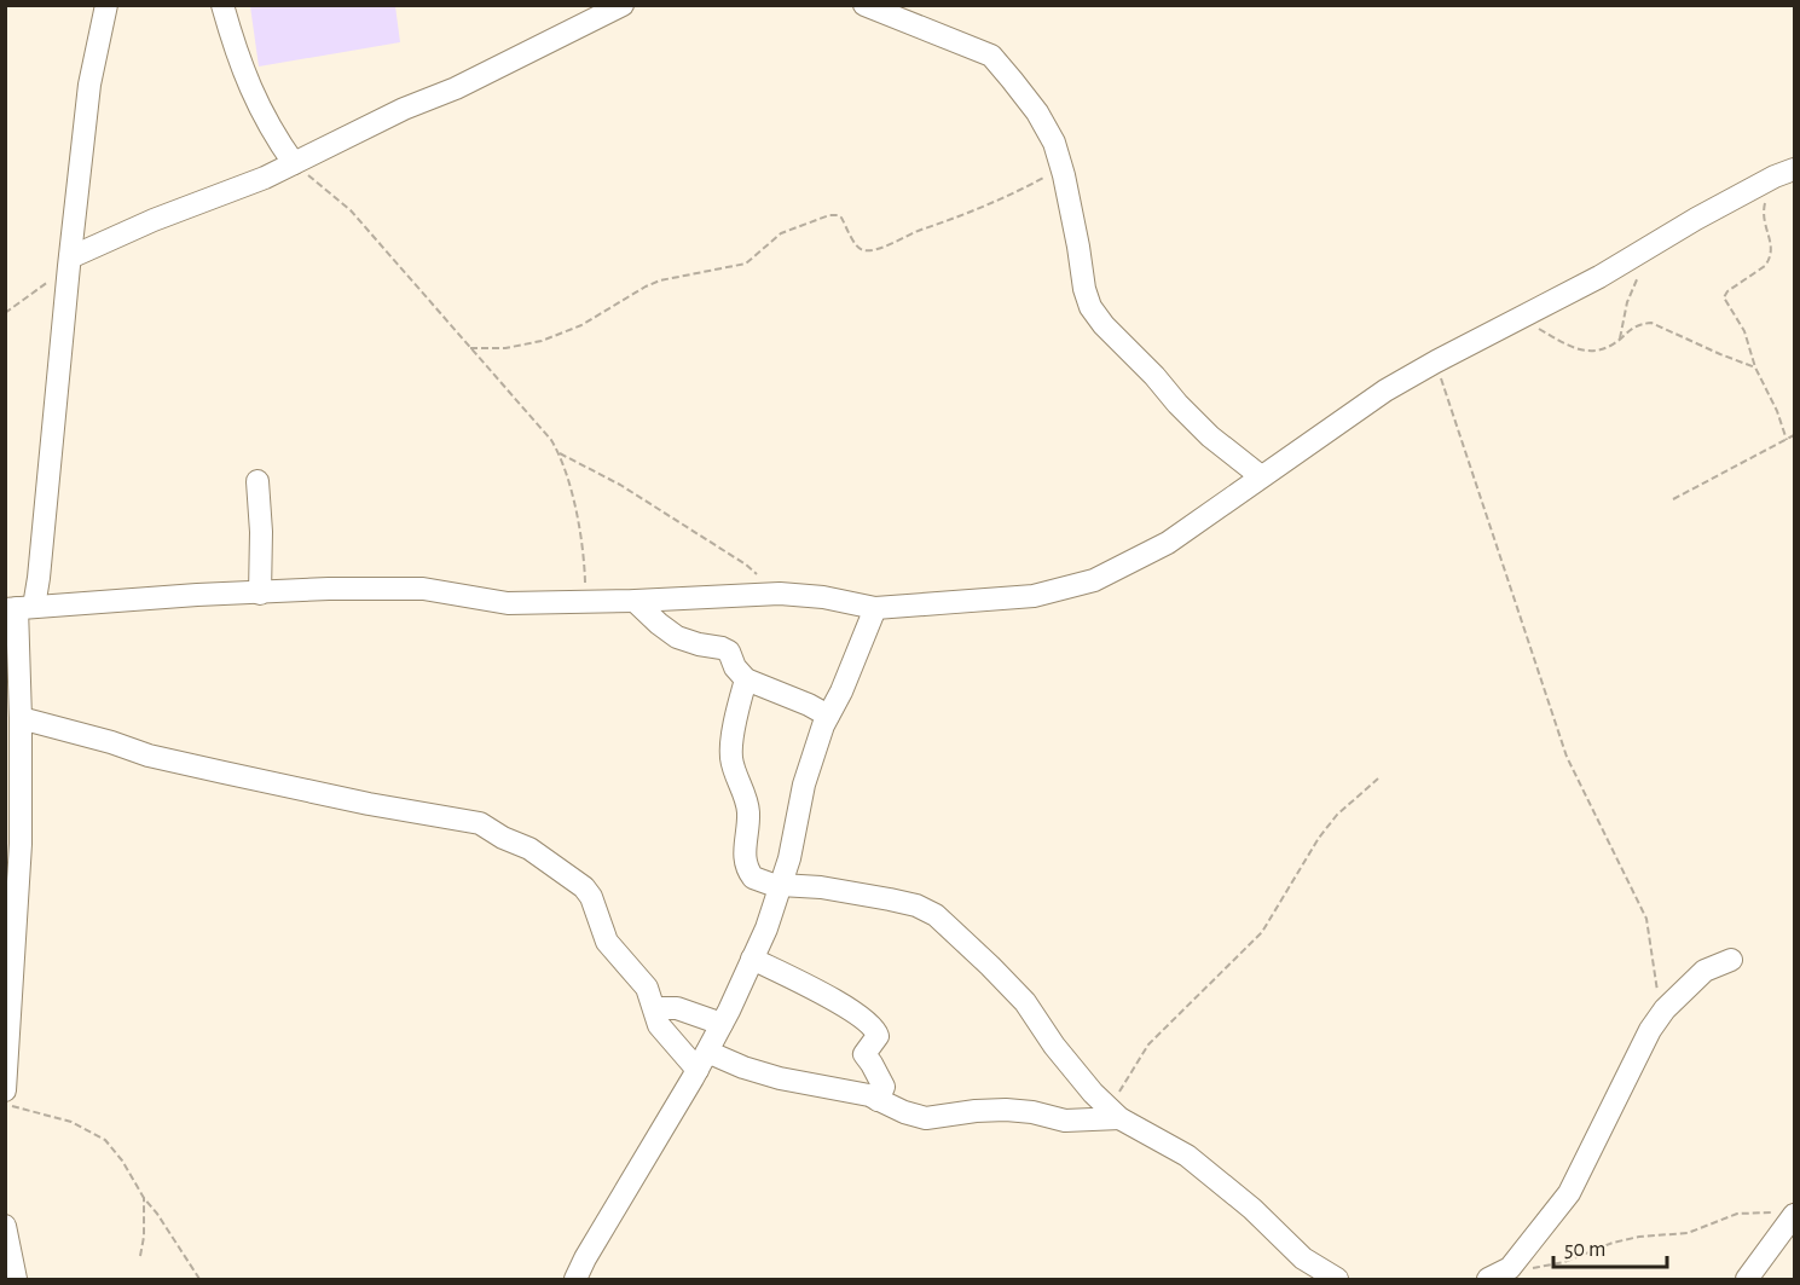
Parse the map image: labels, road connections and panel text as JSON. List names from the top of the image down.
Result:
{
  "scale_bar": "50 m"
}
